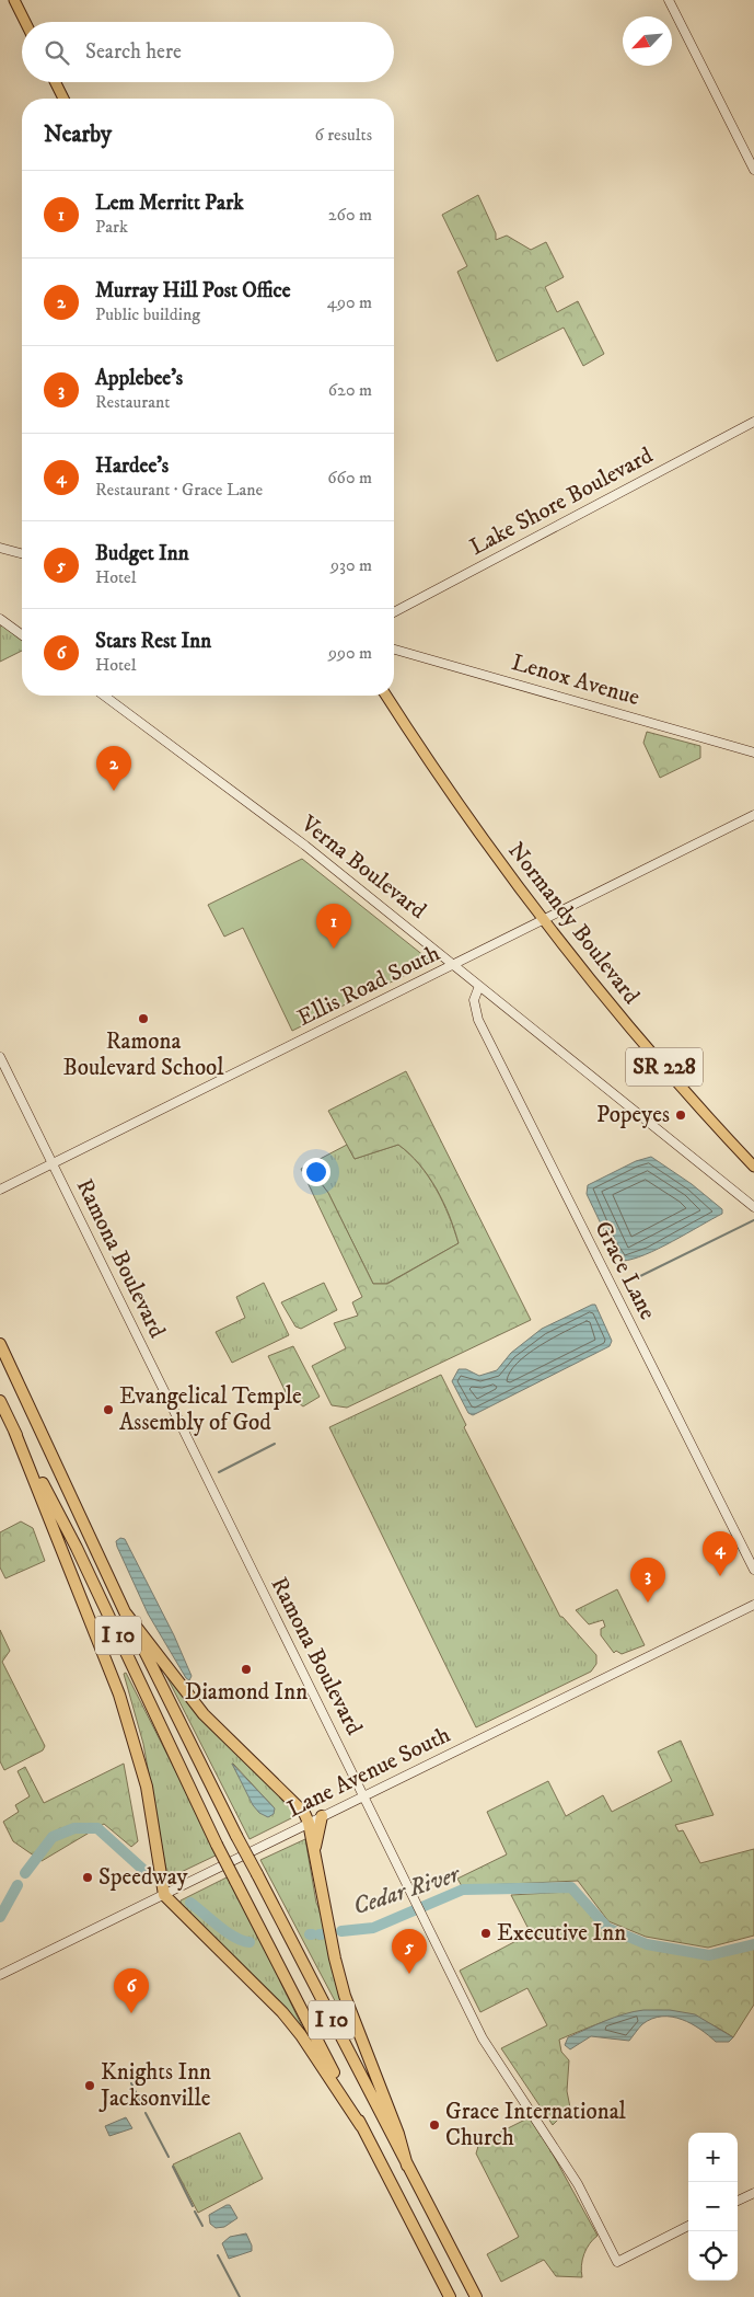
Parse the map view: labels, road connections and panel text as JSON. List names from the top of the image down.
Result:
{
  "streets": {
    "highway": ["I 10"],
    "main road": ["Normandy Boulevard", "SR 228"],
    "street": [
      "Lake Shore Boulevard",
      "Lenox Avenue",
      "Verna Boulevard",
      "Ellis Road South",
      "Ramona Boulevard",
      "Grace Lane",
      "Lane Avenue South"
    ]
  },
  "crossings": [
    ["Verna Boulevard", "Ellis Road South"],
    ["Verna Boulevard", "Grace Lane"],
    ["Normandy Boulevard", "Ellis Road South"],
    ["Ellis Road South", "Ramona Boulevard"],
    ["Ramona Boulevard", "Lane Avenue South"]
  ],
  "water": ["Cedar River"],
  "places": [
    "Ramona Boulevard School",
    "Popeyes",
    "Evangelical Temple Assembly of God",
    "Diamond Inn",
    "Speedway",
    "Executive Inn",
    "Knights Inn Jacksonville",
    "Grace International Church"
  ],
  "north": "bottom left",
  "page": {
    "search": "Search here",
    "heading": ["Nearby", "6 results"],
    "list": [
      {
        "mark": "1",
        "name": "Lem Merritt Park",
        "note": "Park",
        "value": "260 m"
      },
      {
        "mark": "2",
        "name": "Murray Hill Post Office",
        "note": "Public building",
        "value": "490 m"
      },
      {
        "mark": "3",
        "name": "Applebee's",
        "note": "Restaurant",
        "value": "620 m"
      },
      {
        "mark": "4",
        "name": "Hardee's",
        "note": "Restaurant · Grace Lane",
        "value": "660 m"
      },
      {
        "mark": "5",
        "name": "Budget Inn",
        "note": "Hotel",
        "value": "930 m"
      },
      {
        "mark": "6",
        "name": "Stars Rest Inn",
        "note": "Hotel",
        "value": "990 m"
      }
    ],
    "pins": [
      "2",
      "1",
      "4",
      "3",
      "5",
      "6"
    ],
    "map_buttons": ["+", "−"]
  }
}
